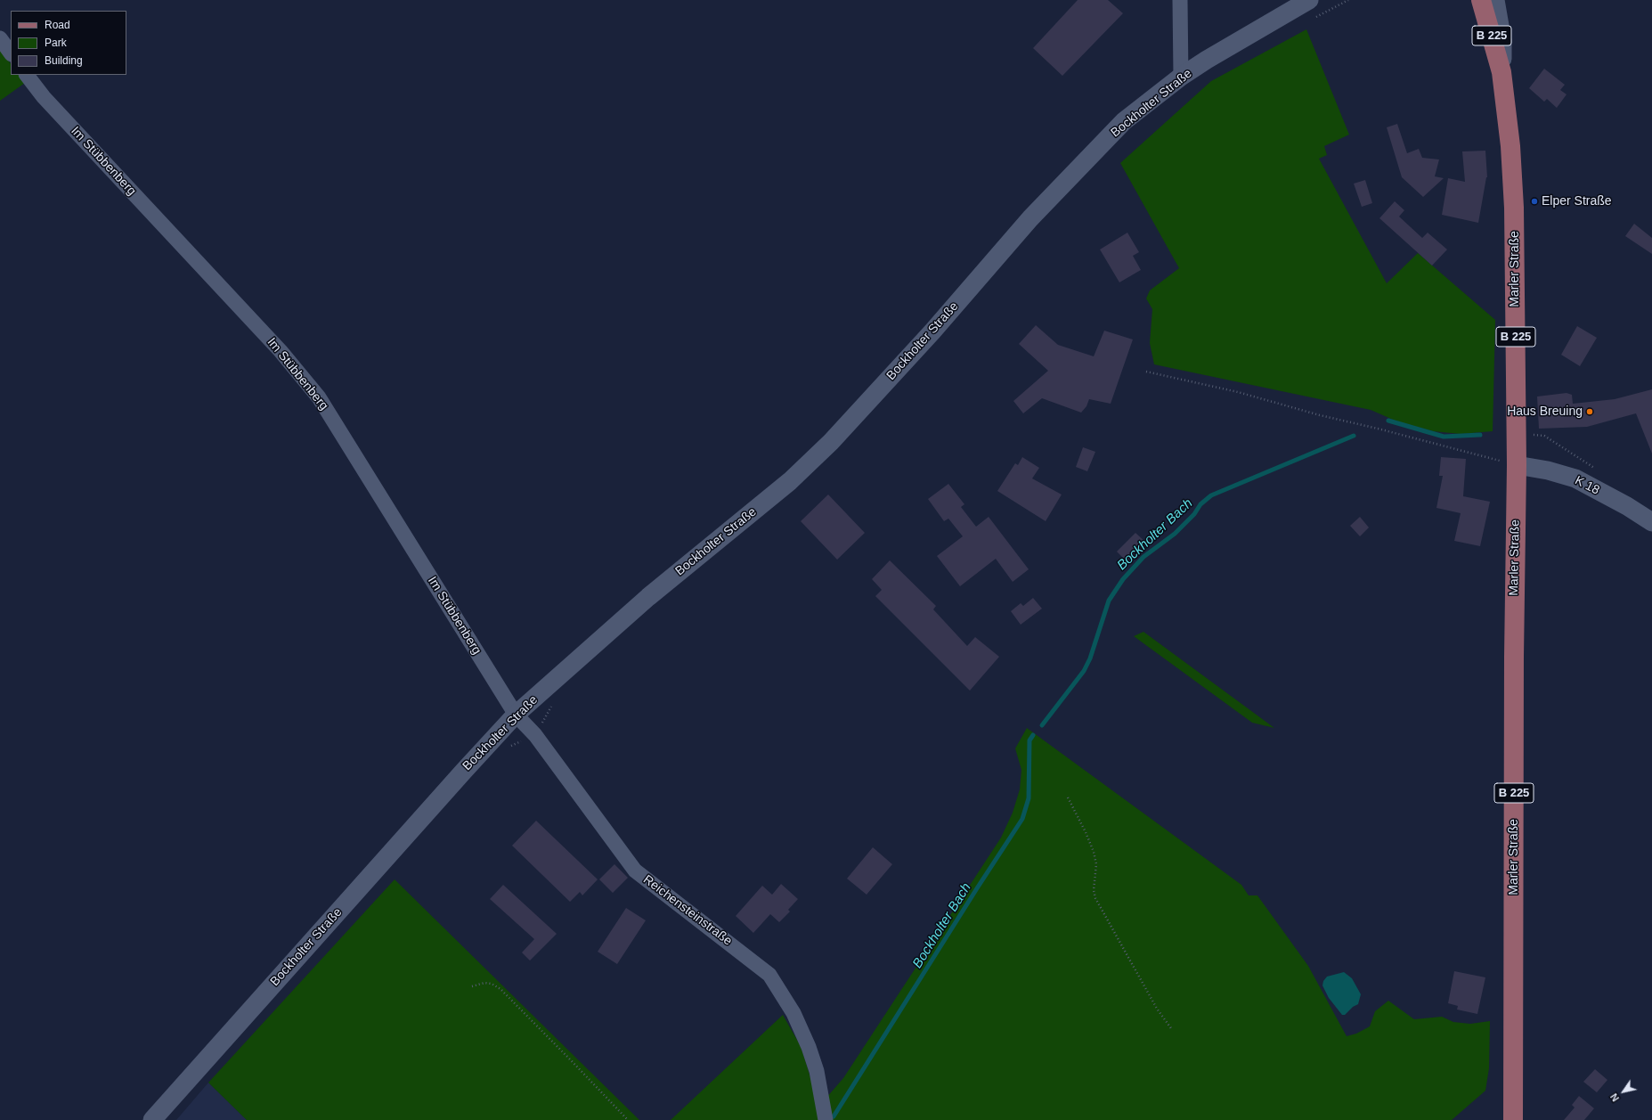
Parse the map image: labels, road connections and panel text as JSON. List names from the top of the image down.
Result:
{
  "streets": {
    "main road": ["B 225", "Marler Straße"],
    "street": [
      "Bockholter Straße",
      "Im Stübbenberg",
      "K 18",
      "Reichensteinstraße"
    ]
  },
  "crossings": [
    ["Bockholter Straße", "Im Stübbenberg"],
    ["Bockholter Straße", "Reichensteinstraße"],
    ["Im Stübbenberg", "Reichensteinstraße"],
    ["Marler Straße", "K 18"]
  ],
  "water": ["Bockholter Bach"],
  "places": ["Elper Straße", "Haus Breuing"],
  "legend": ["Road", "Park", "Building"],
  "north": "bottom left"
}
